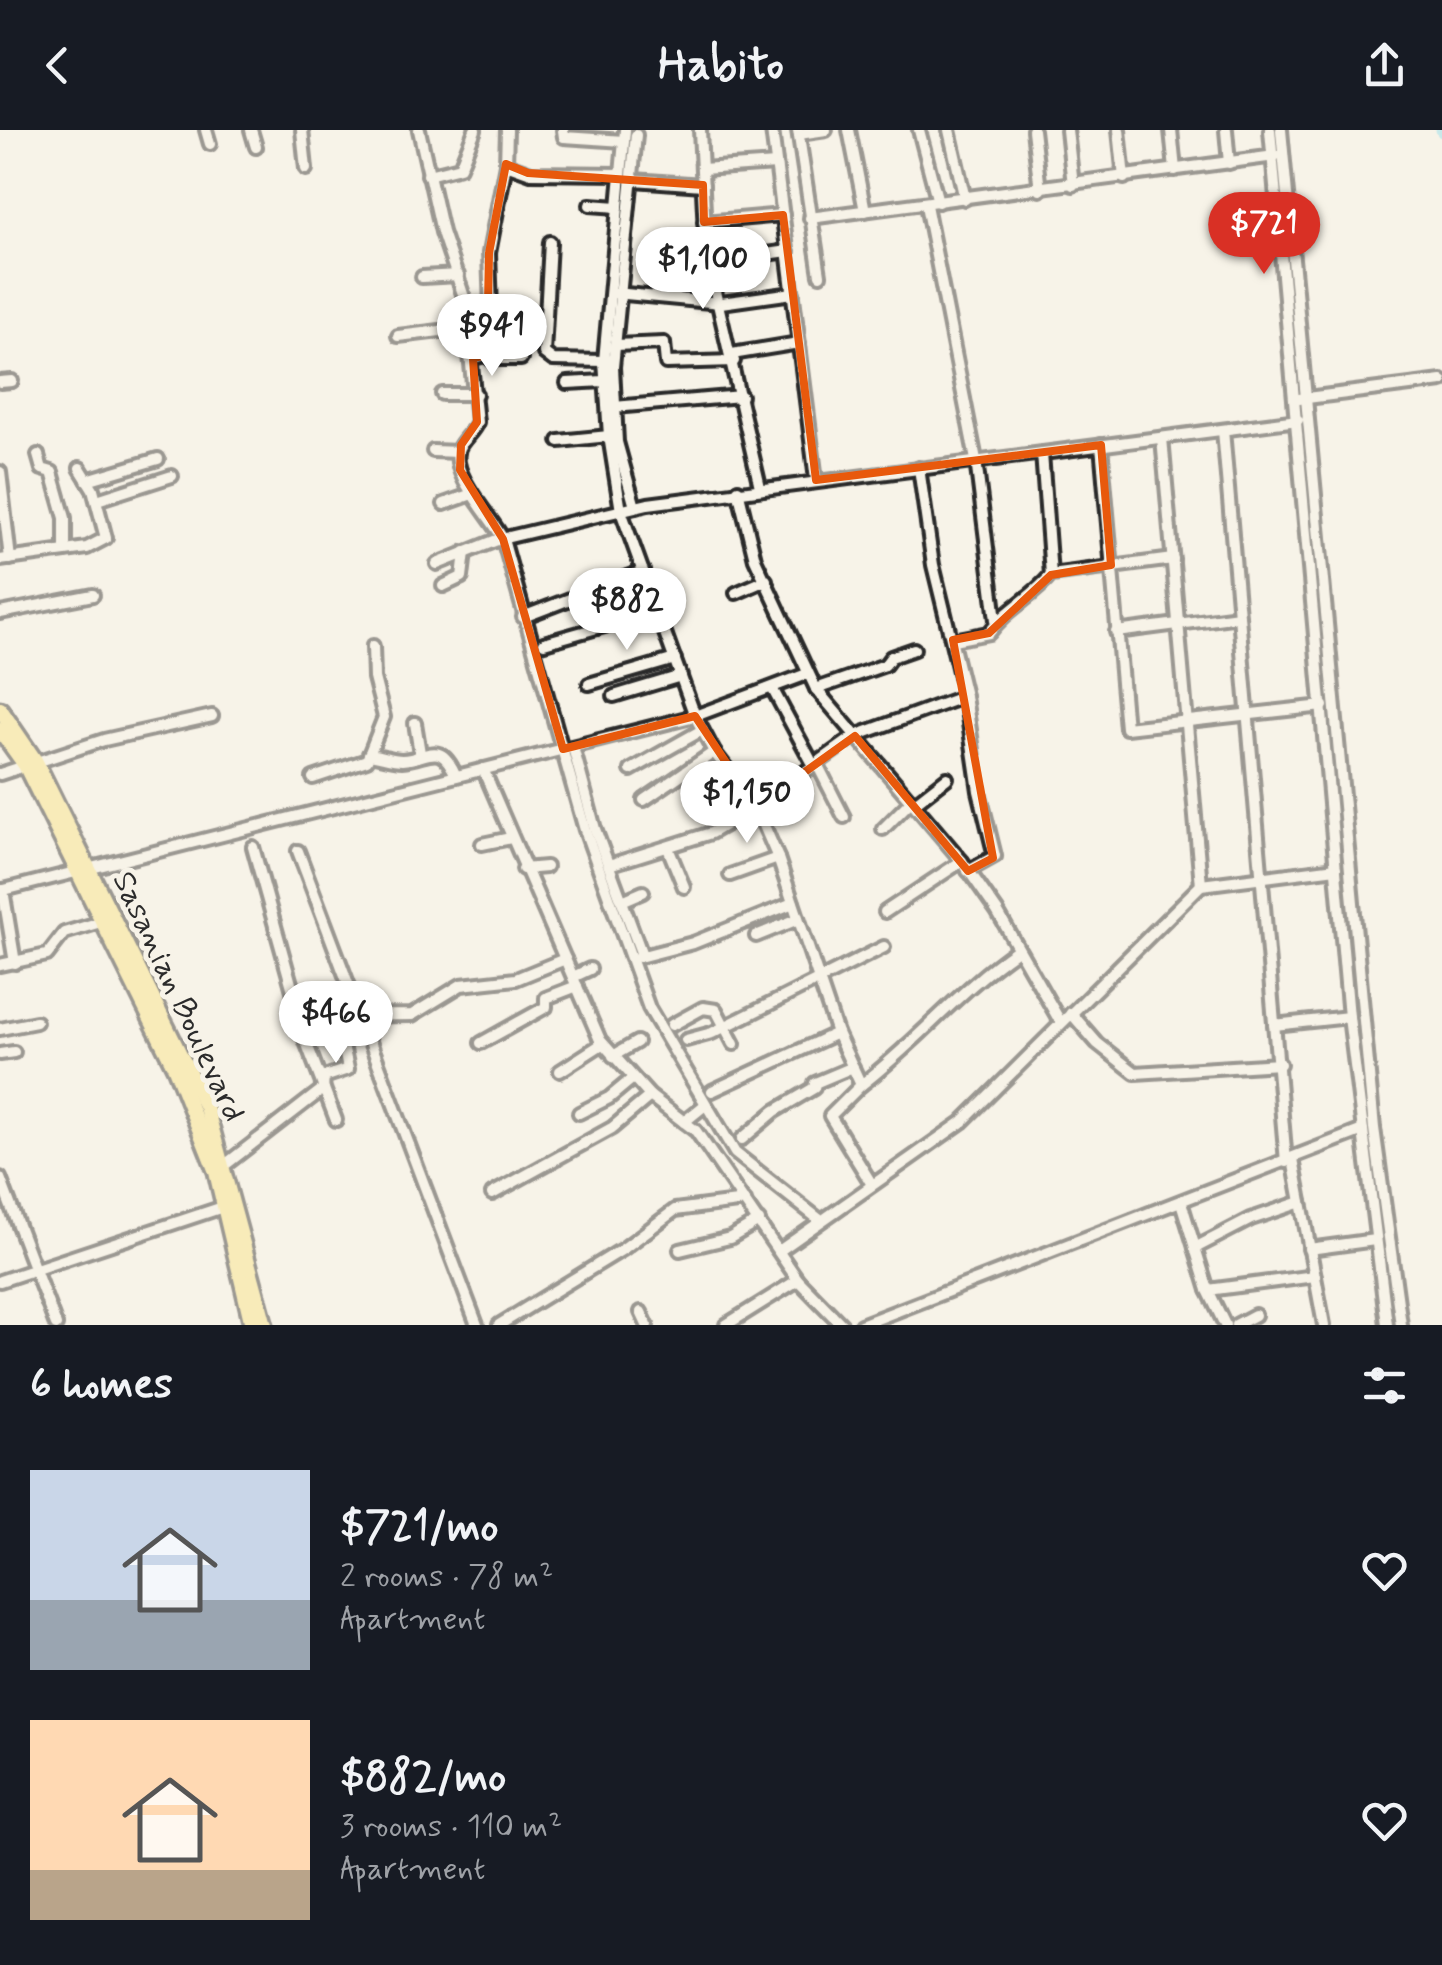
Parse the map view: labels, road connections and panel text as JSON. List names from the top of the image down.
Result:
{
  "streets": {
    "highway": ["Sasanian Boulevard"]
  },
  "page": {
    "header": "Habito",
    "price": [
      "$721",
      "$1,100",
      "$941",
      "$882",
      "$1,150",
      "$466"
    ],
    "heading": "6 homes",
    "list": [
      {
        "name": "$721/mo",
        "note": "2 rooms · 78 m² · Apartment"
      },
      {
        "name": "$882/mo",
        "note": "3 rooms · 110 m² · Apartment"
      }
    ]
  }
}
